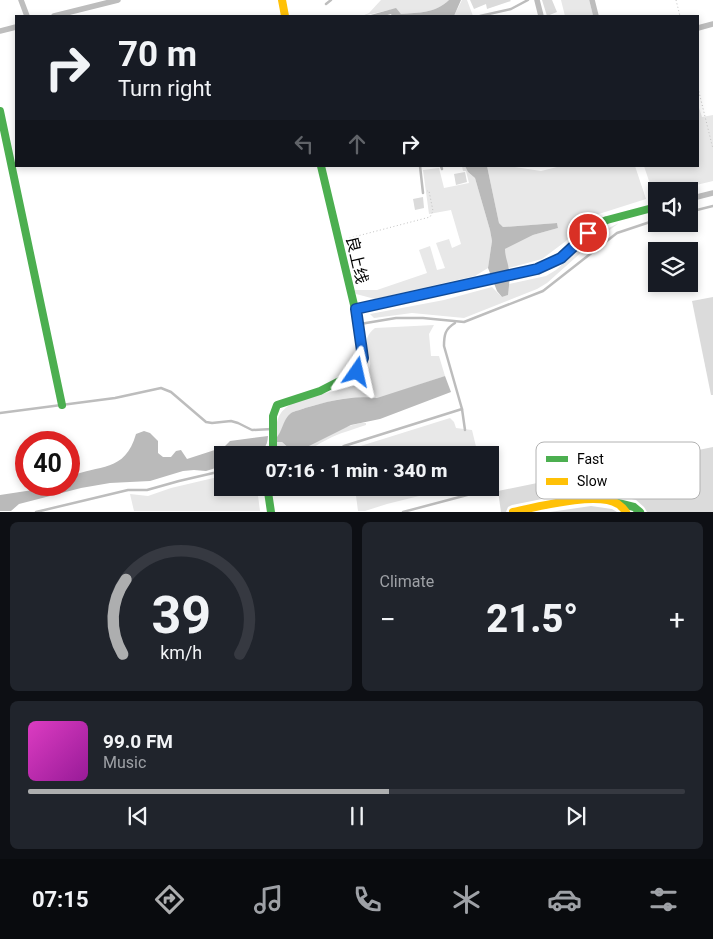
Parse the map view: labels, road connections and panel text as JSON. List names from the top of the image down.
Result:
{
  "streets": {
    "main road": ["良上线"]
  },
  "legend": ["Fast", "Slow"],
  "page": {
    "turn": ["70 m", "Turn right"],
    "limit": "40",
    "trip": "07:16 · 1 min · 340 m",
    "tile": "Climate",
    "heat": ["−", "21.5°", "+"],
    "song": ["99.0 FM", "Music"],
    "tabs": "07:15",
    "gauge": ["39", "km/h"]
  }
}
